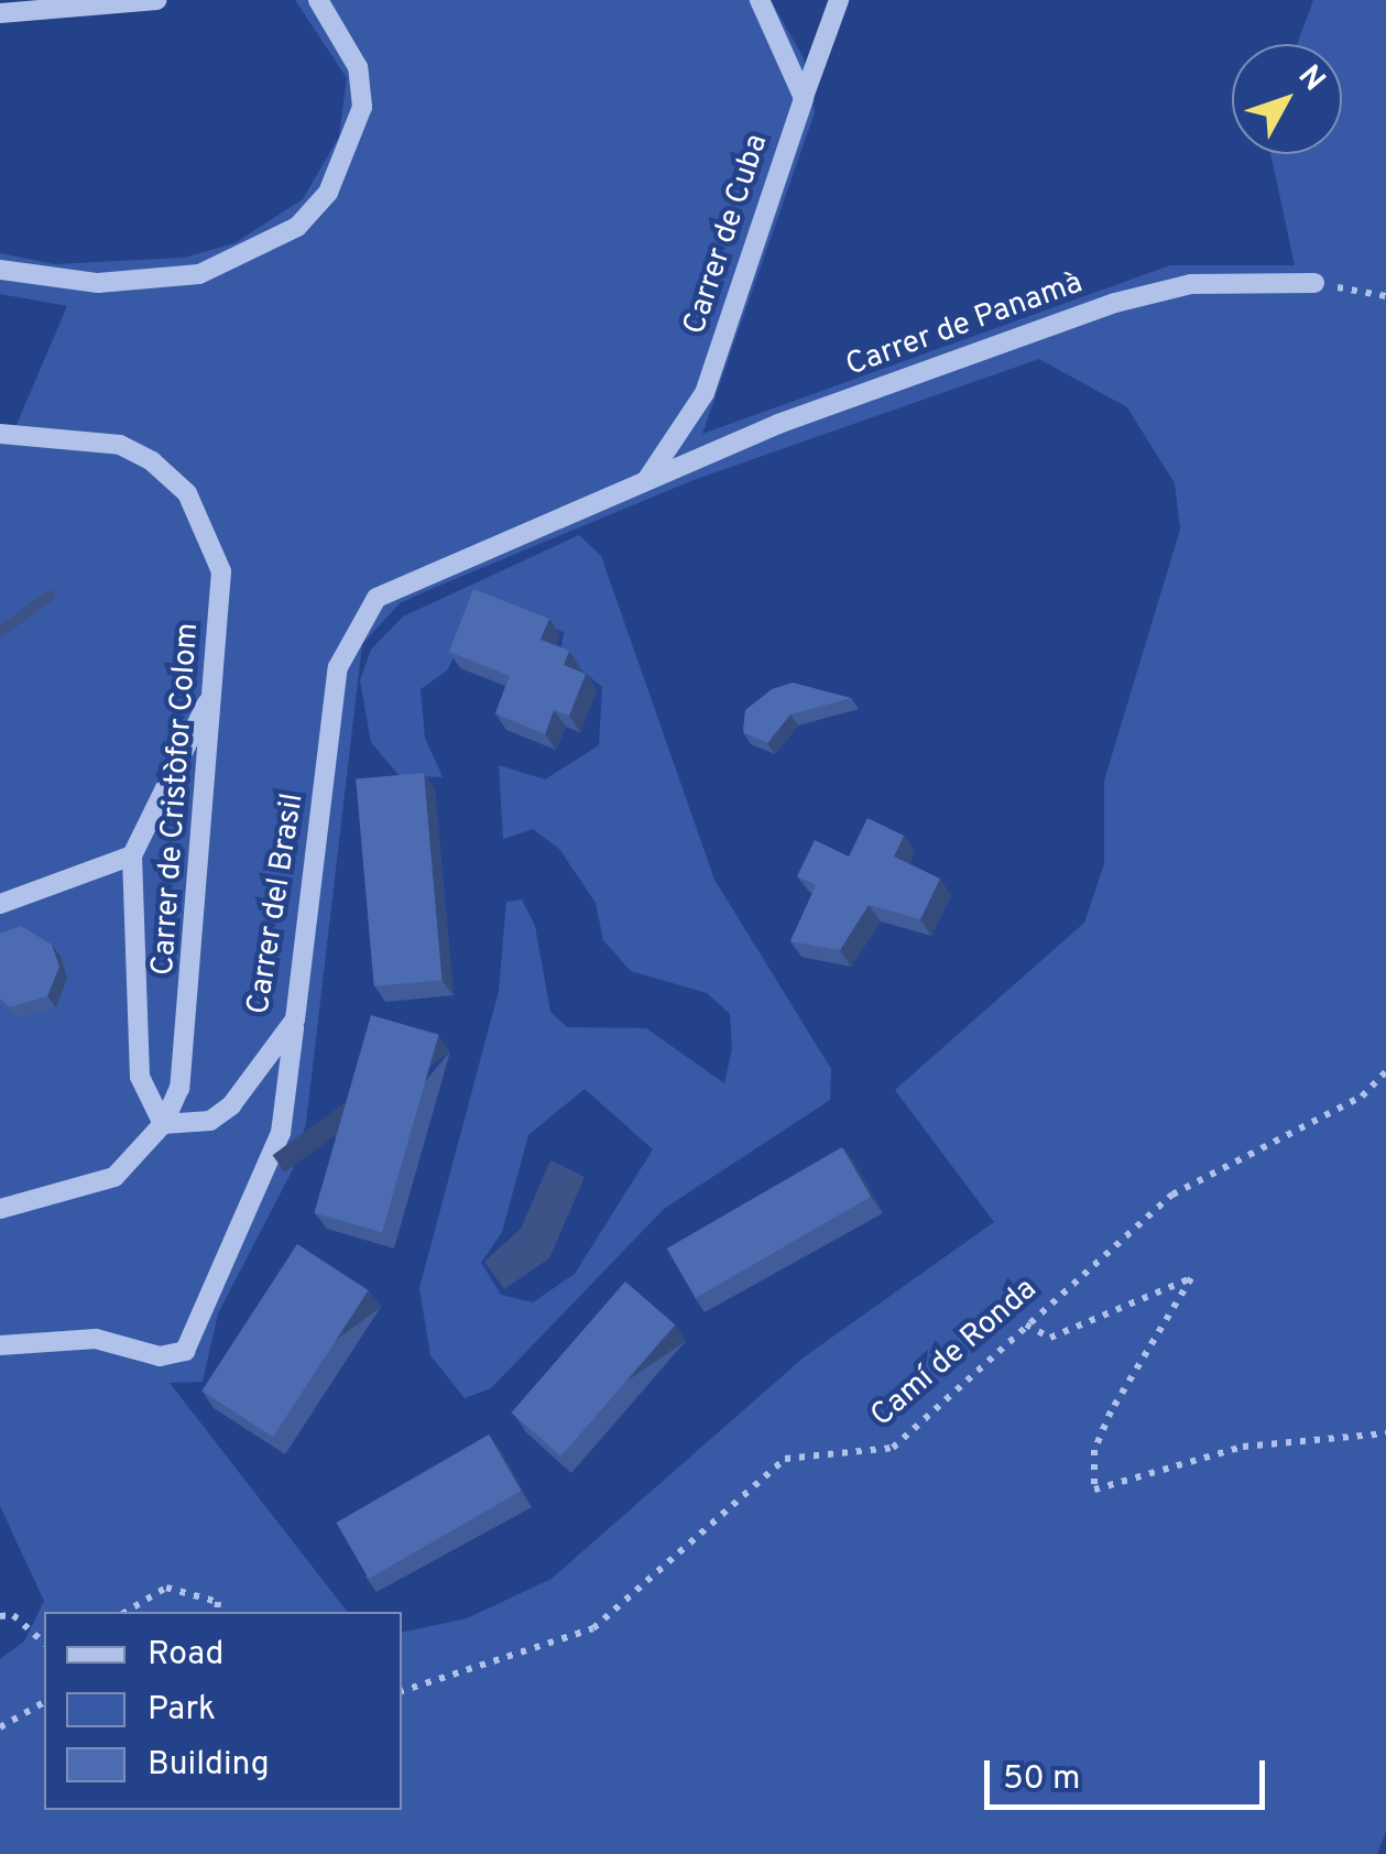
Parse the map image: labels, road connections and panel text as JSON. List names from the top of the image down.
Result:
{
  "streets": {
    "street": [
      "Carrer de Cuba",
      "Carrer de Panamà",
      "Carrer de Cristòfor Colom",
      "Carrer del Brasil"
    ],
    "path": ["Camí de Ronda"]
  },
  "crossings": [
    ["Carrer de Cuba", "Carrer de Panamà"],
    ["Carrer de Cuba", "Carrer del Brasil"],
    ["Carrer de Panamà", "Carrer del Brasil"],
    ["Carrer de Cristòfor Colom", "Carrer del Brasil"]
  ],
  "legend": ["Road", "Park", "Building"],
  "scale_bar": "50 m",
  "north": "top right"
}
